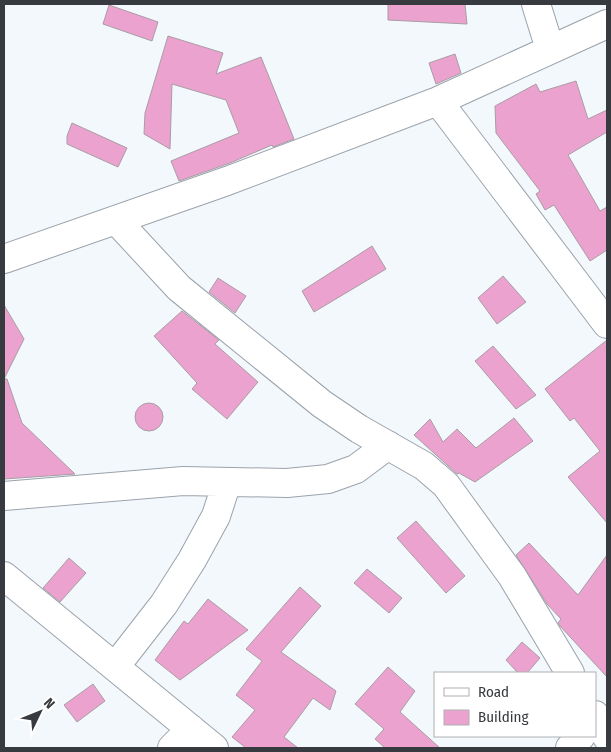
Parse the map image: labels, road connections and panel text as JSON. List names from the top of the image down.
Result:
{
  "legend": ["Road", "Building"],
  "north": "top right"
}
